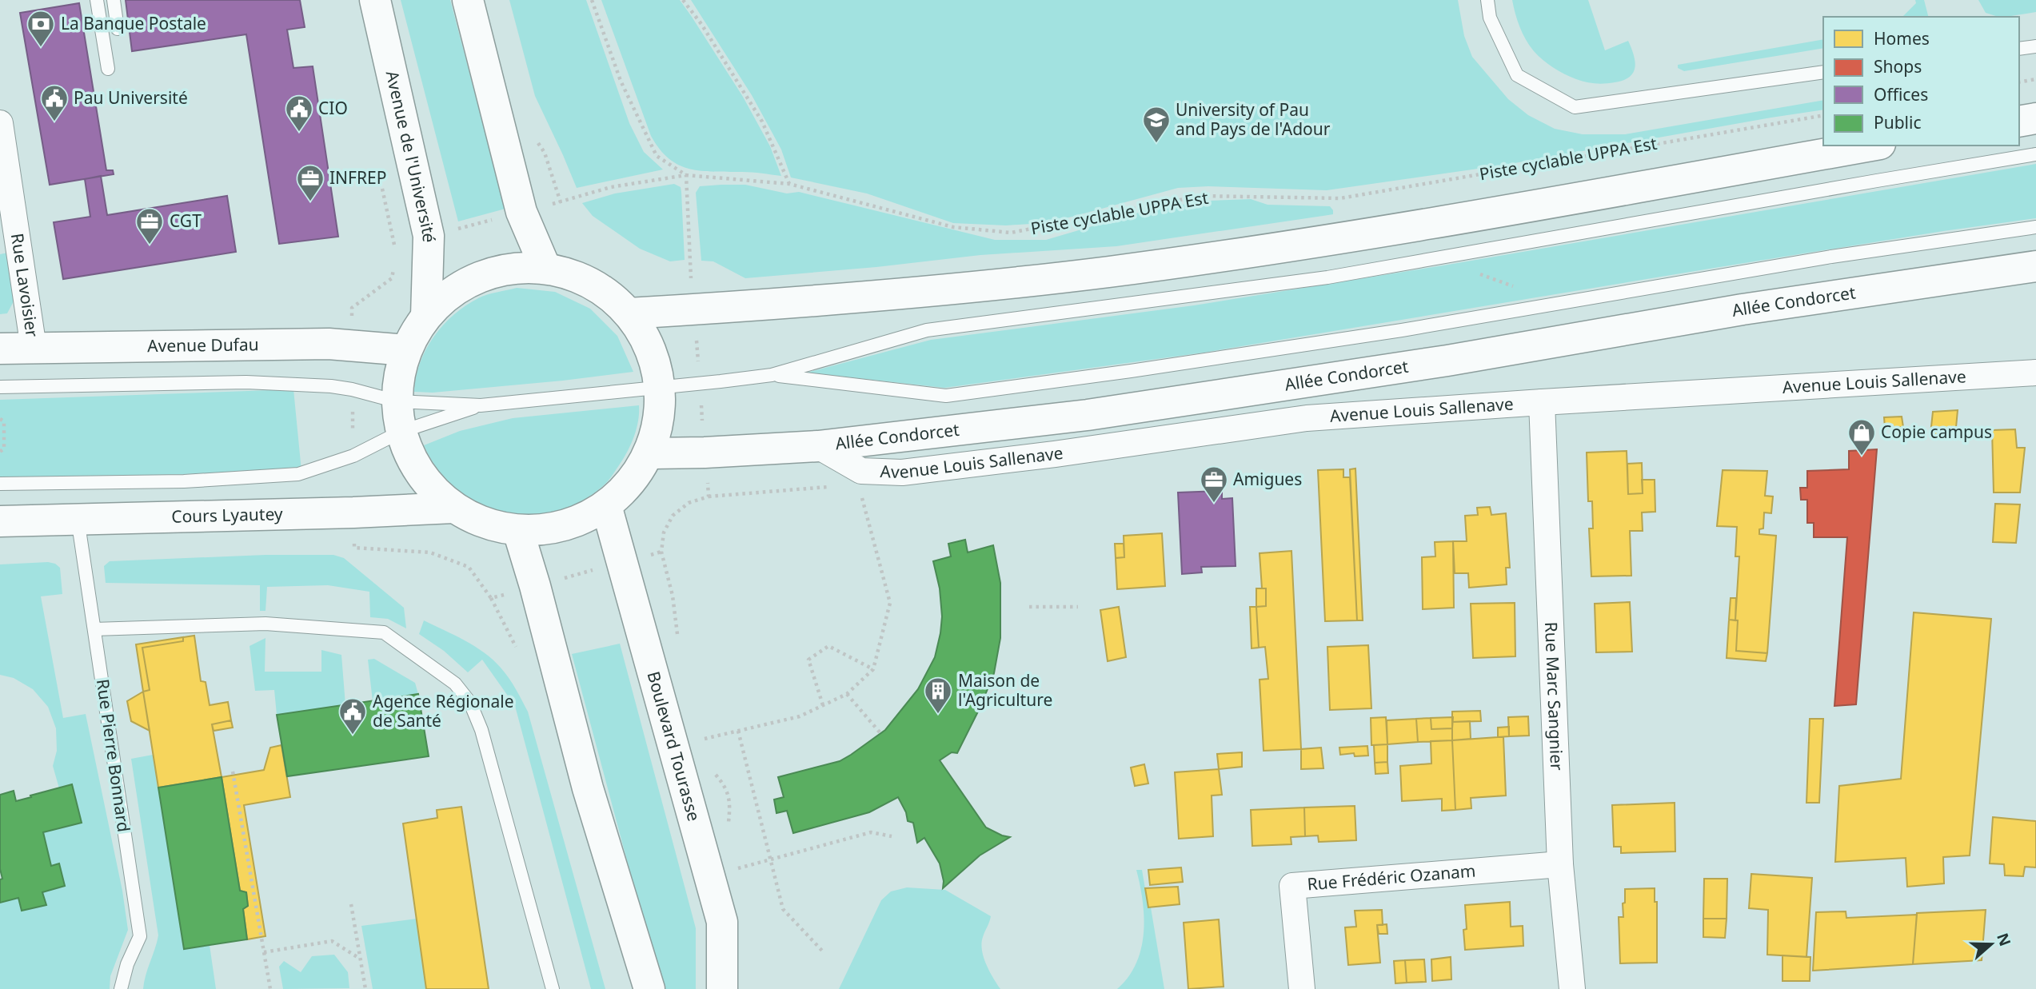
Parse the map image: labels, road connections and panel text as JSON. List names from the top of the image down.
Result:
{
  "streets": {
    "main road": [
      "Avenue de l'Université",
      "Allée Condorcet",
      "Avenue Dufau",
      "Cours Lyautey",
      "Boulevard Tourasse"
    ],
    "street": [
      "Rue Lavoisier",
      "Avenue Louis Sallenave",
      "Rue Marc Sangnier",
      "Rue Frédéric Ozanam"
    ],
    "lane": ["Rue Pierre Bonnard"],
    "path": ["Piste cyclable UPPA Est"]
  },
  "crossings": [
    ["Rue Lavoisier", "Avenue Dufau"],
    ["Allée Condorcet", "Avenue Louis Sallenave"],
    ["Avenue Louis Sallenave", "Rue Marc Sangnier"],
    ["Cours Lyautey", "Rue Pierre Bonnard"],
    ["Rue Marc Sangnier", "Rue Frédéric Ozanam"]
  ],
  "places": {
    "bank": ["La Banque Postale"],
    "public building": ["Pau Université", "CIO", "Agence Régionale de Santé"],
    "school or university": ["University of Pau and Pays de l'Adour"],
    "office": ["INFREP", "CGT", "Amigues"],
    "shop": ["Copie campus"],
    "building": ["Maison de l'Agriculture"]
  },
  "legend": [
    "Homes",
    "Shops",
    "Offices",
    "Public"
  ],
  "north": "right"
}
